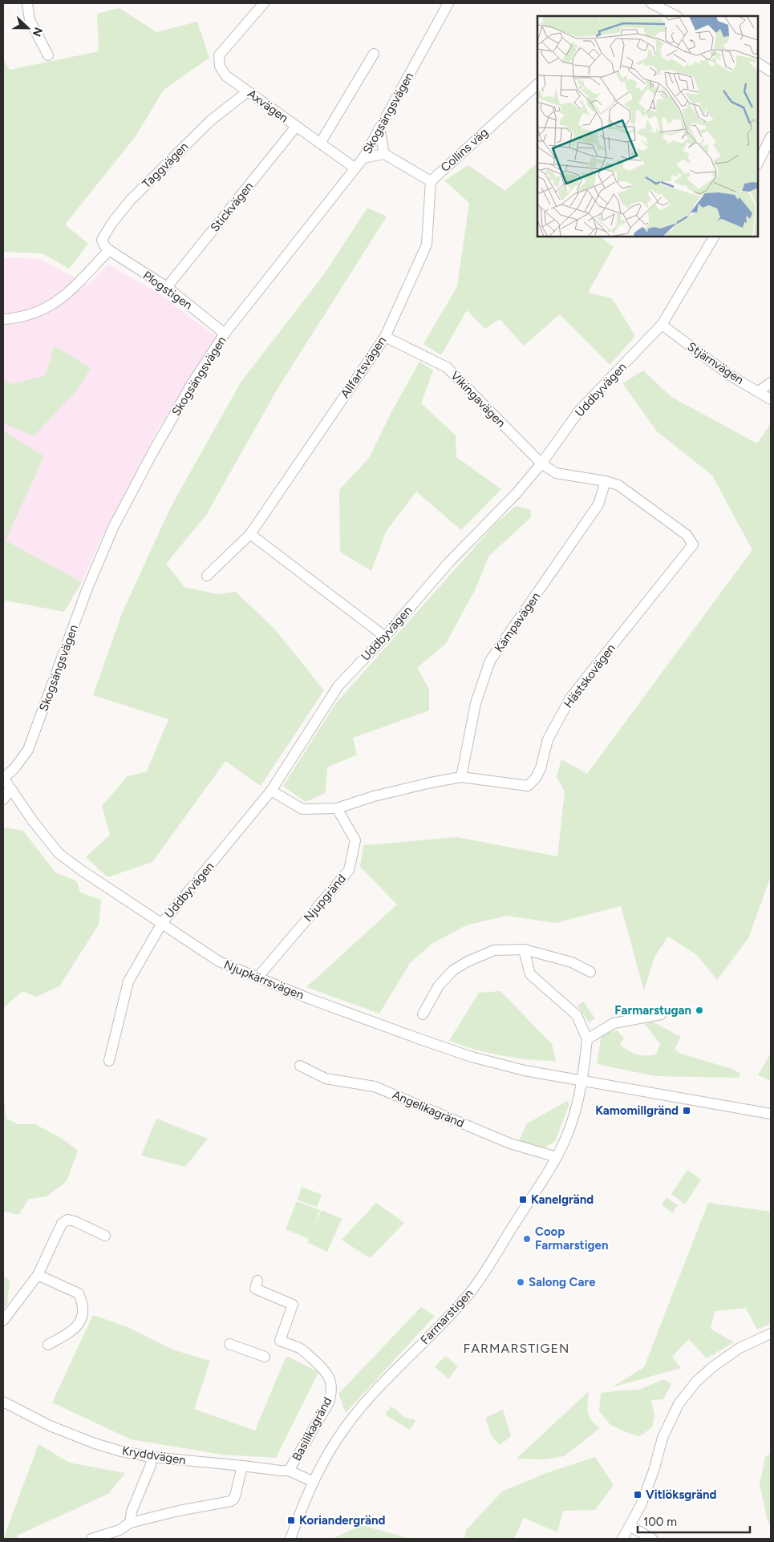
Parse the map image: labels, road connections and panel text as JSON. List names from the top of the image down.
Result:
{
  "streets": {
    "street": [
      "Axvägen",
      "Skogsängsvägen",
      "Collins väg",
      "Taggvägen",
      "Stickvägen",
      "Plogstigen",
      "Stjärnvägen",
      "Allfartsvägen",
      "Uddbyvägen",
      "Vikingavägen",
      "Kämpavägen",
      "Hästskovägen",
      "Njupgränd",
      "Njupkärrsvägen",
      "Angelikagränd",
      "Farmarstigen",
      "Basilikagränd",
      "Kryddvägen"
    ]
  },
  "crossings": [
    ["Axvägen", "Skogsängsvägen"],
    ["Axvägen", "Taggvägen"],
    ["Axvägen", "Stickvägen"],
    ["Skogsängsvägen", "Plogstigen"],
    ["Skogsängsvägen", "Njupkärrsvägen"],
    ["Collins väg", "Allfartsvägen"],
    ["Taggvägen", "Plogstigen"],
    ["Stickvägen", "Plogstigen"],
    ["Stjärnvägen", "Uddbyvägen"],
    ["Allfartsvägen", "Vikingavägen"],
    ["Uddbyvägen", "Vikingavägen"],
    ["Uddbyvägen", "Hästskovägen"],
    ["Uddbyvägen", "Njupkärrsvägen"],
    ["Vikingavägen", "Hästskovägen"],
    ["Kämpavägen", "Hästskovägen"],
    ["Hästskovägen", "Njupgränd"],
    ["Njupgränd", "Njupkärrsvägen"],
    ["Njupkärrsvägen", "Farmarstigen"],
    ["Angelikagränd", "Farmarstigen"],
    ["Farmarstigen", "Kryddvägen"],
    ["Basilikagränd", "Kryddvägen"]
  ],
  "districts": ["FARMARSTIGEN"],
  "places": {
    "other": ["Farmarstugan", "Coop Farmarstigen", "Salong Care"],
    "transit": [
      "Kamomillgränd",
      "Kanelgränd",
      "Vitlöksgränd",
      "Koriandergränd"
    ]
  },
  "scale_bar": "100 m",
  "north": "right"
}
